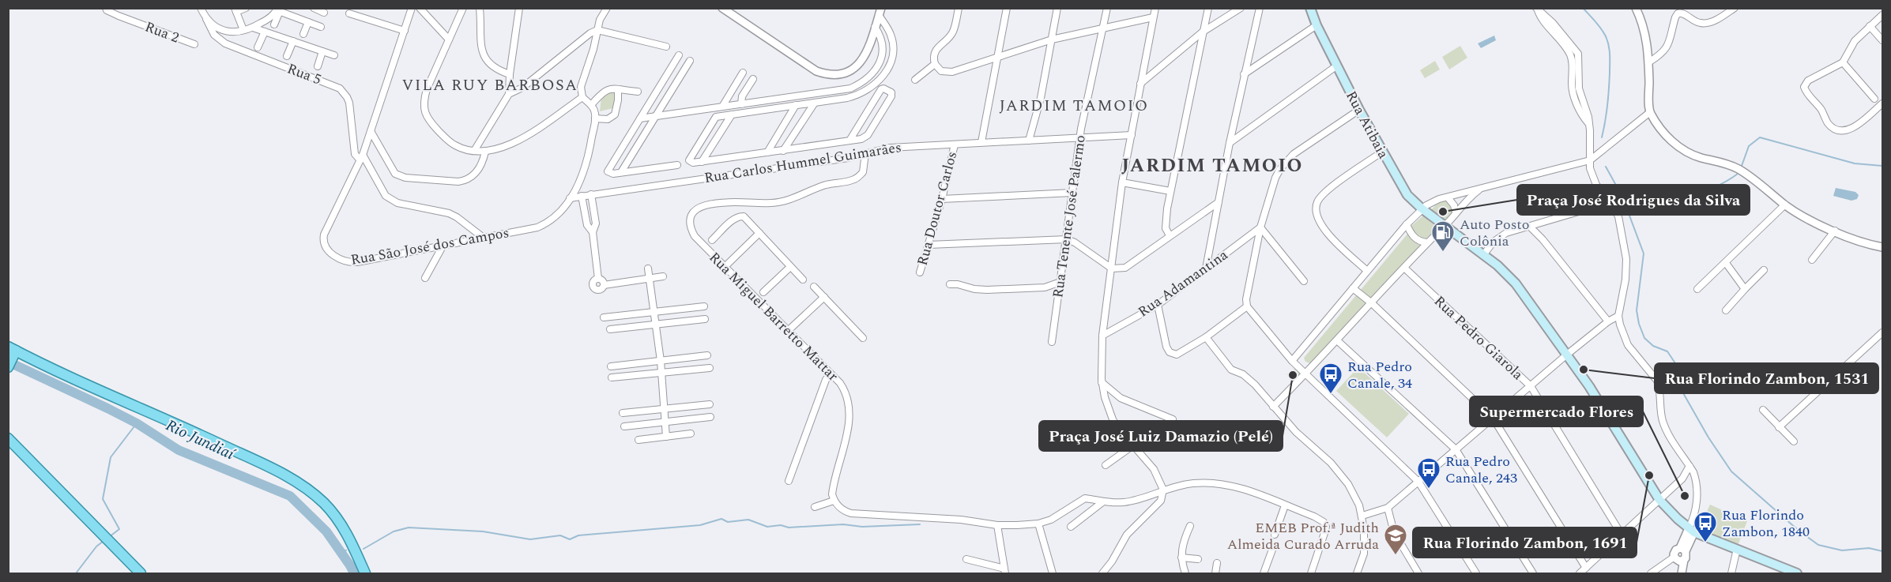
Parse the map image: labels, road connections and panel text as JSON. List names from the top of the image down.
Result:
{
  "streets": {
    "main road": ["Rua Atibaia"],
    "street": [
      "Rua 2",
      "Rua 5",
      "Rua Carlos Hummel Guimarães",
      "Rua Doutor Carlos",
      "Rua Tenente José Palermo",
      "Rua São José dos Campos",
      "Rua Adamantina",
      "Rua Miguel Barretto Mattar",
      "Rua Pedro Giarola"
    ]
  },
  "crossings": [
    ["Rua 5", "Rua São José dos Campos"],
    ["Rua Carlos Hummel Guimarães", "Rua Doutor Carlos"],
    ["Rua Carlos Hummel Guimarães", "Rua Tenente José Palermo"],
    ["Rua Carlos Hummel Guimarães", "Rua São José dos Campos"],
    ["Rua Carlos Hummel Guimarães", "Rua Miguel Barretto Mattar"]
  ],
  "districts": ["VILA RUY BARBOSA", "JARDIM TAMOIO", "JARDIM TAMOIO"],
  "water": ["Rio Jundiaí"],
  "places": {
    "other": [
      "Praça José Rodrigues da Silva",
      "Rua Florindo Zambon, 1531",
      "Praça José Luiz Damazio (Pelé)",
      "Rua Florindo Zambon, 1691",
      "Supermercado Flores"
    ],
    "fuel station": ["Auto Posto Colônia"],
    "bus stop": ["Rua Pedro Canale, 34", "Rua Pedro Canale, 243", "Rua Florindo Zambon, 1840"],
    "school or university": ["EMEB Prof.ª Judith Almeida Curado Arruda"]
  }
}
